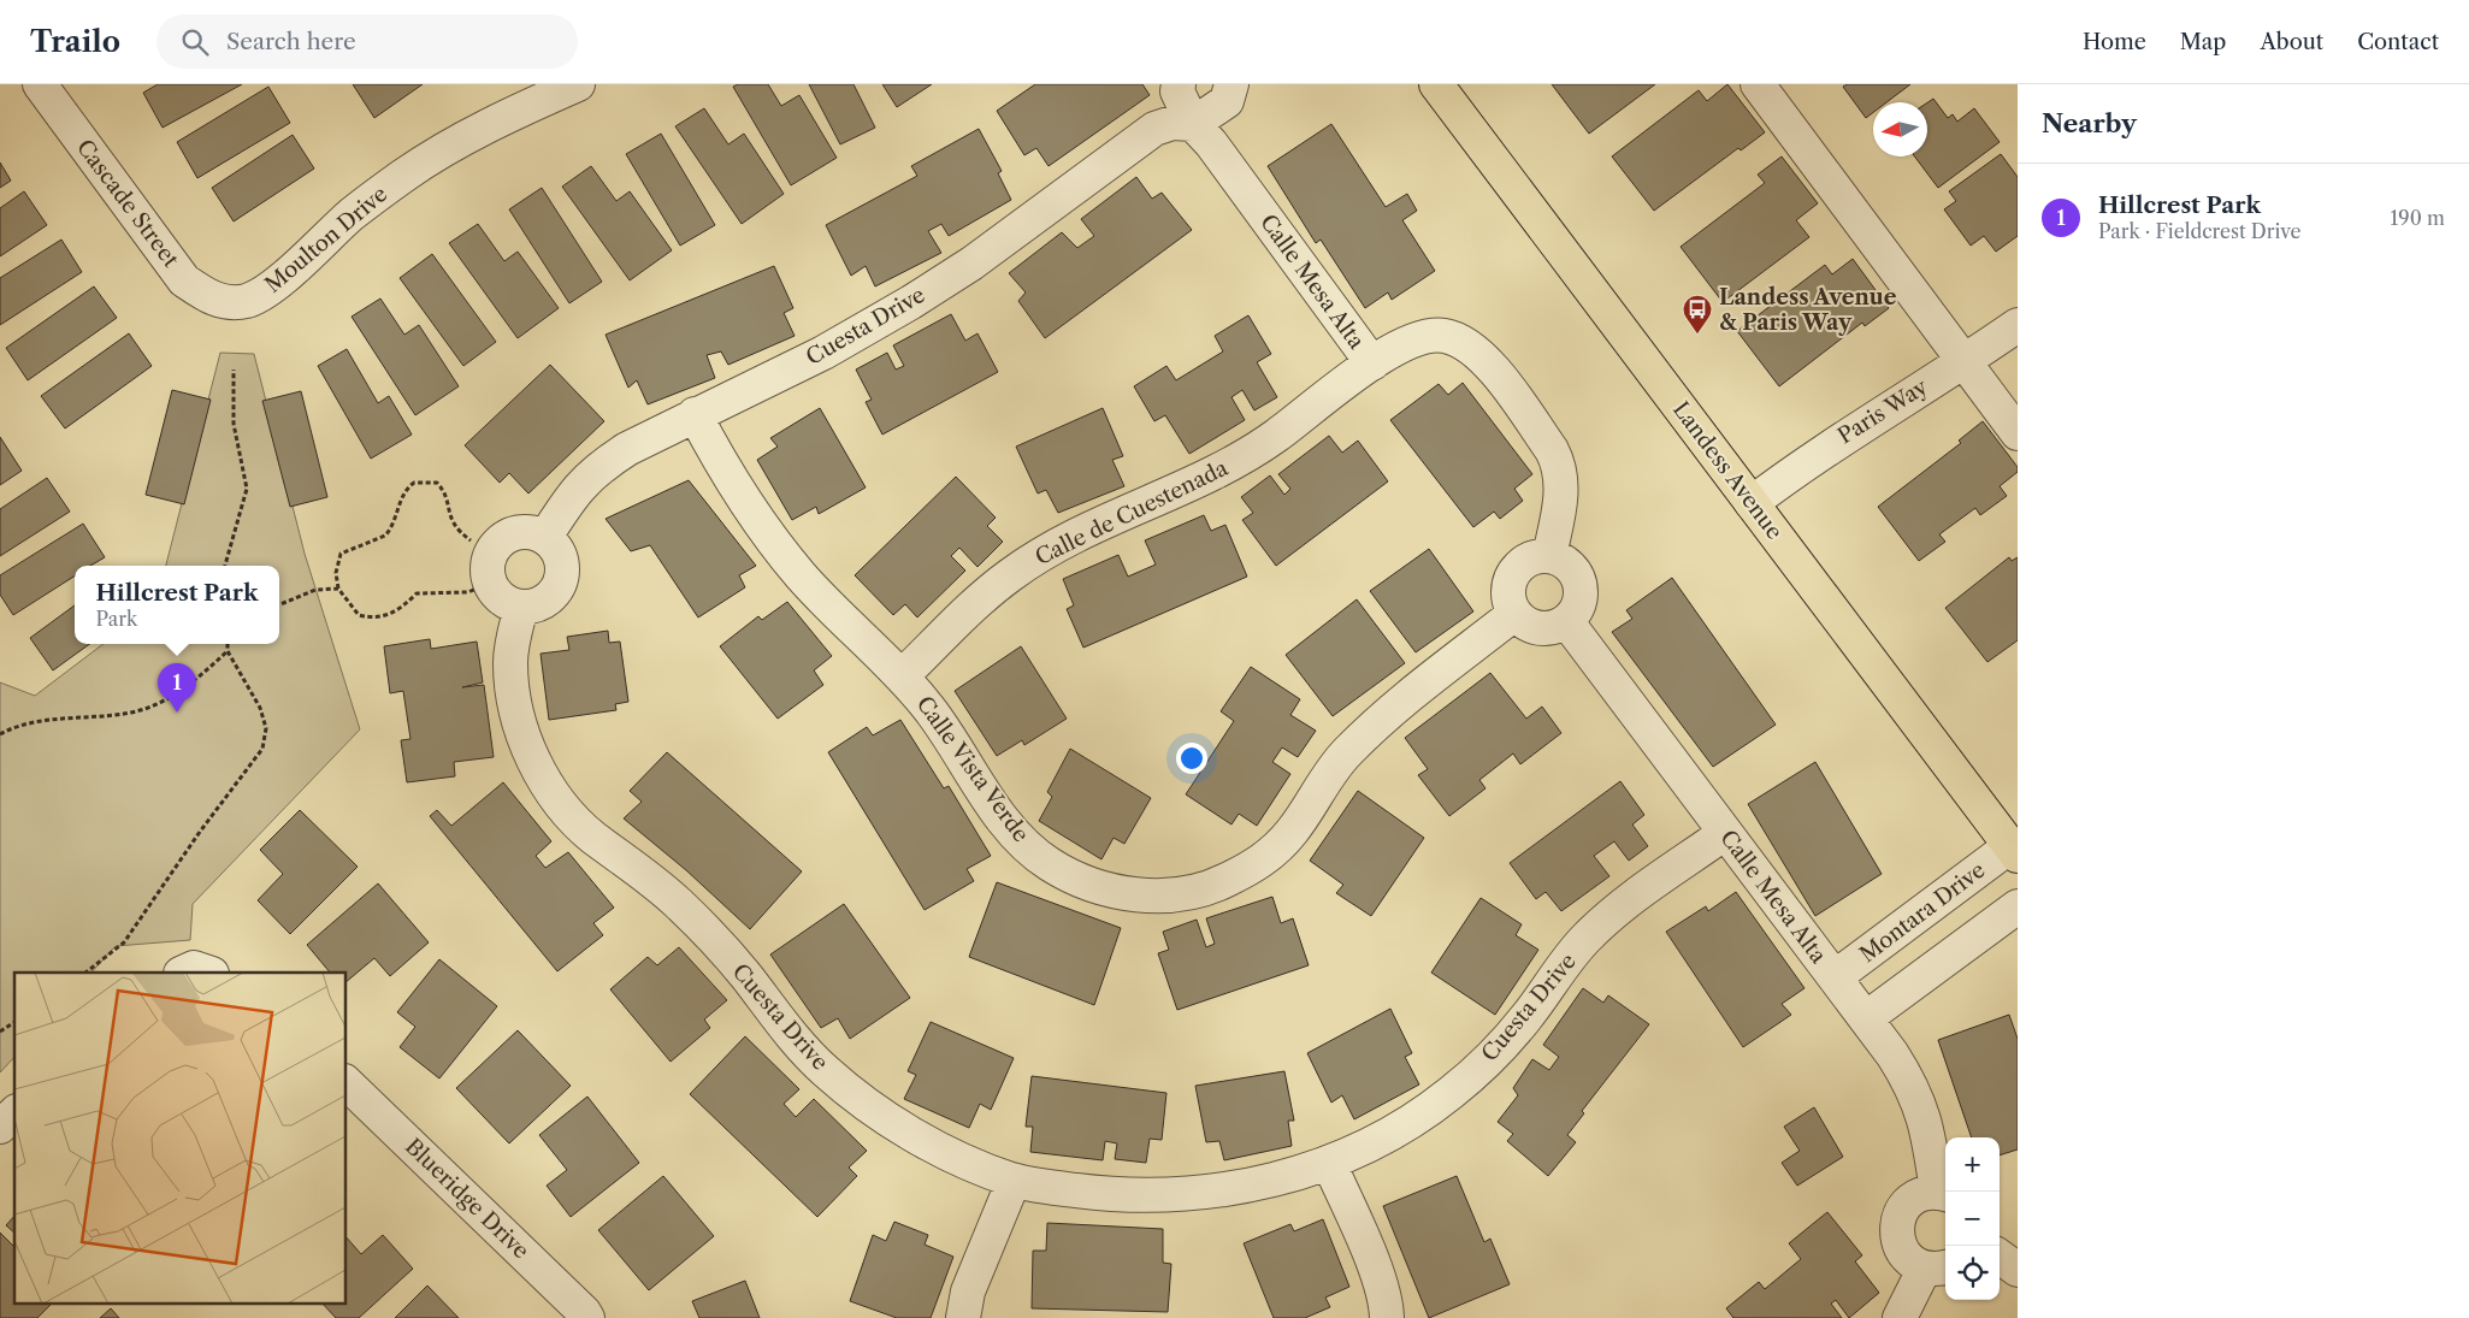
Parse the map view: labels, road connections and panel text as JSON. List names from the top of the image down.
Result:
{
  "streets": {
    "main road": ["Landess Avenue"],
    "street": [
      "Cascade Street",
      "Moulton Drive",
      "Calle Mesa Alta",
      "Cuesta Drive",
      "Paris Way",
      "Calle de Cuestenada",
      "Calle Vista Verde",
      "Montara Drive",
      "Blueridge Drive"
    ]
  },
  "crossings": [
    ["Cascade Street", "Moulton Drive"],
    ["Calle Mesa Alta", "Cuesta Drive"],
    ["Calle Mesa Alta", "Calle de Cuestenada"],
    ["Calle Mesa Alta", "Calle Vista Verde"],
    ["Calle Mesa Alta", "Montara Drive"],
    ["Cuesta Drive", "Calle Vista Verde"],
    ["Paris Way", "Landess Avenue"],
    ["Landess Avenue", "Montara Drive"],
    ["Calle de Cuestenada", "Calle Vista Verde"]
  ],
  "places": {
    "bus stop": ["Landess Avenue & Paris Way"]
  },
  "north": "left",
  "page": {
    "header": "Trailo",
    "search": "Search here",
    "nav": [
      "Home",
      "Map",
      "About",
      "Contact"
    ],
    "heading": "Nearby",
    "list": [
      {
        "mark": "1",
        "name": "Hillcrest Park",
        "note": "Park · Fieldcrest Drive",
        "value": "190 m"
      }
    ],
    "popup": ["Hillcrest Park", "Park"],
    "pins": "1",
    "map_buttons": ["+", "−"]
  }
}
